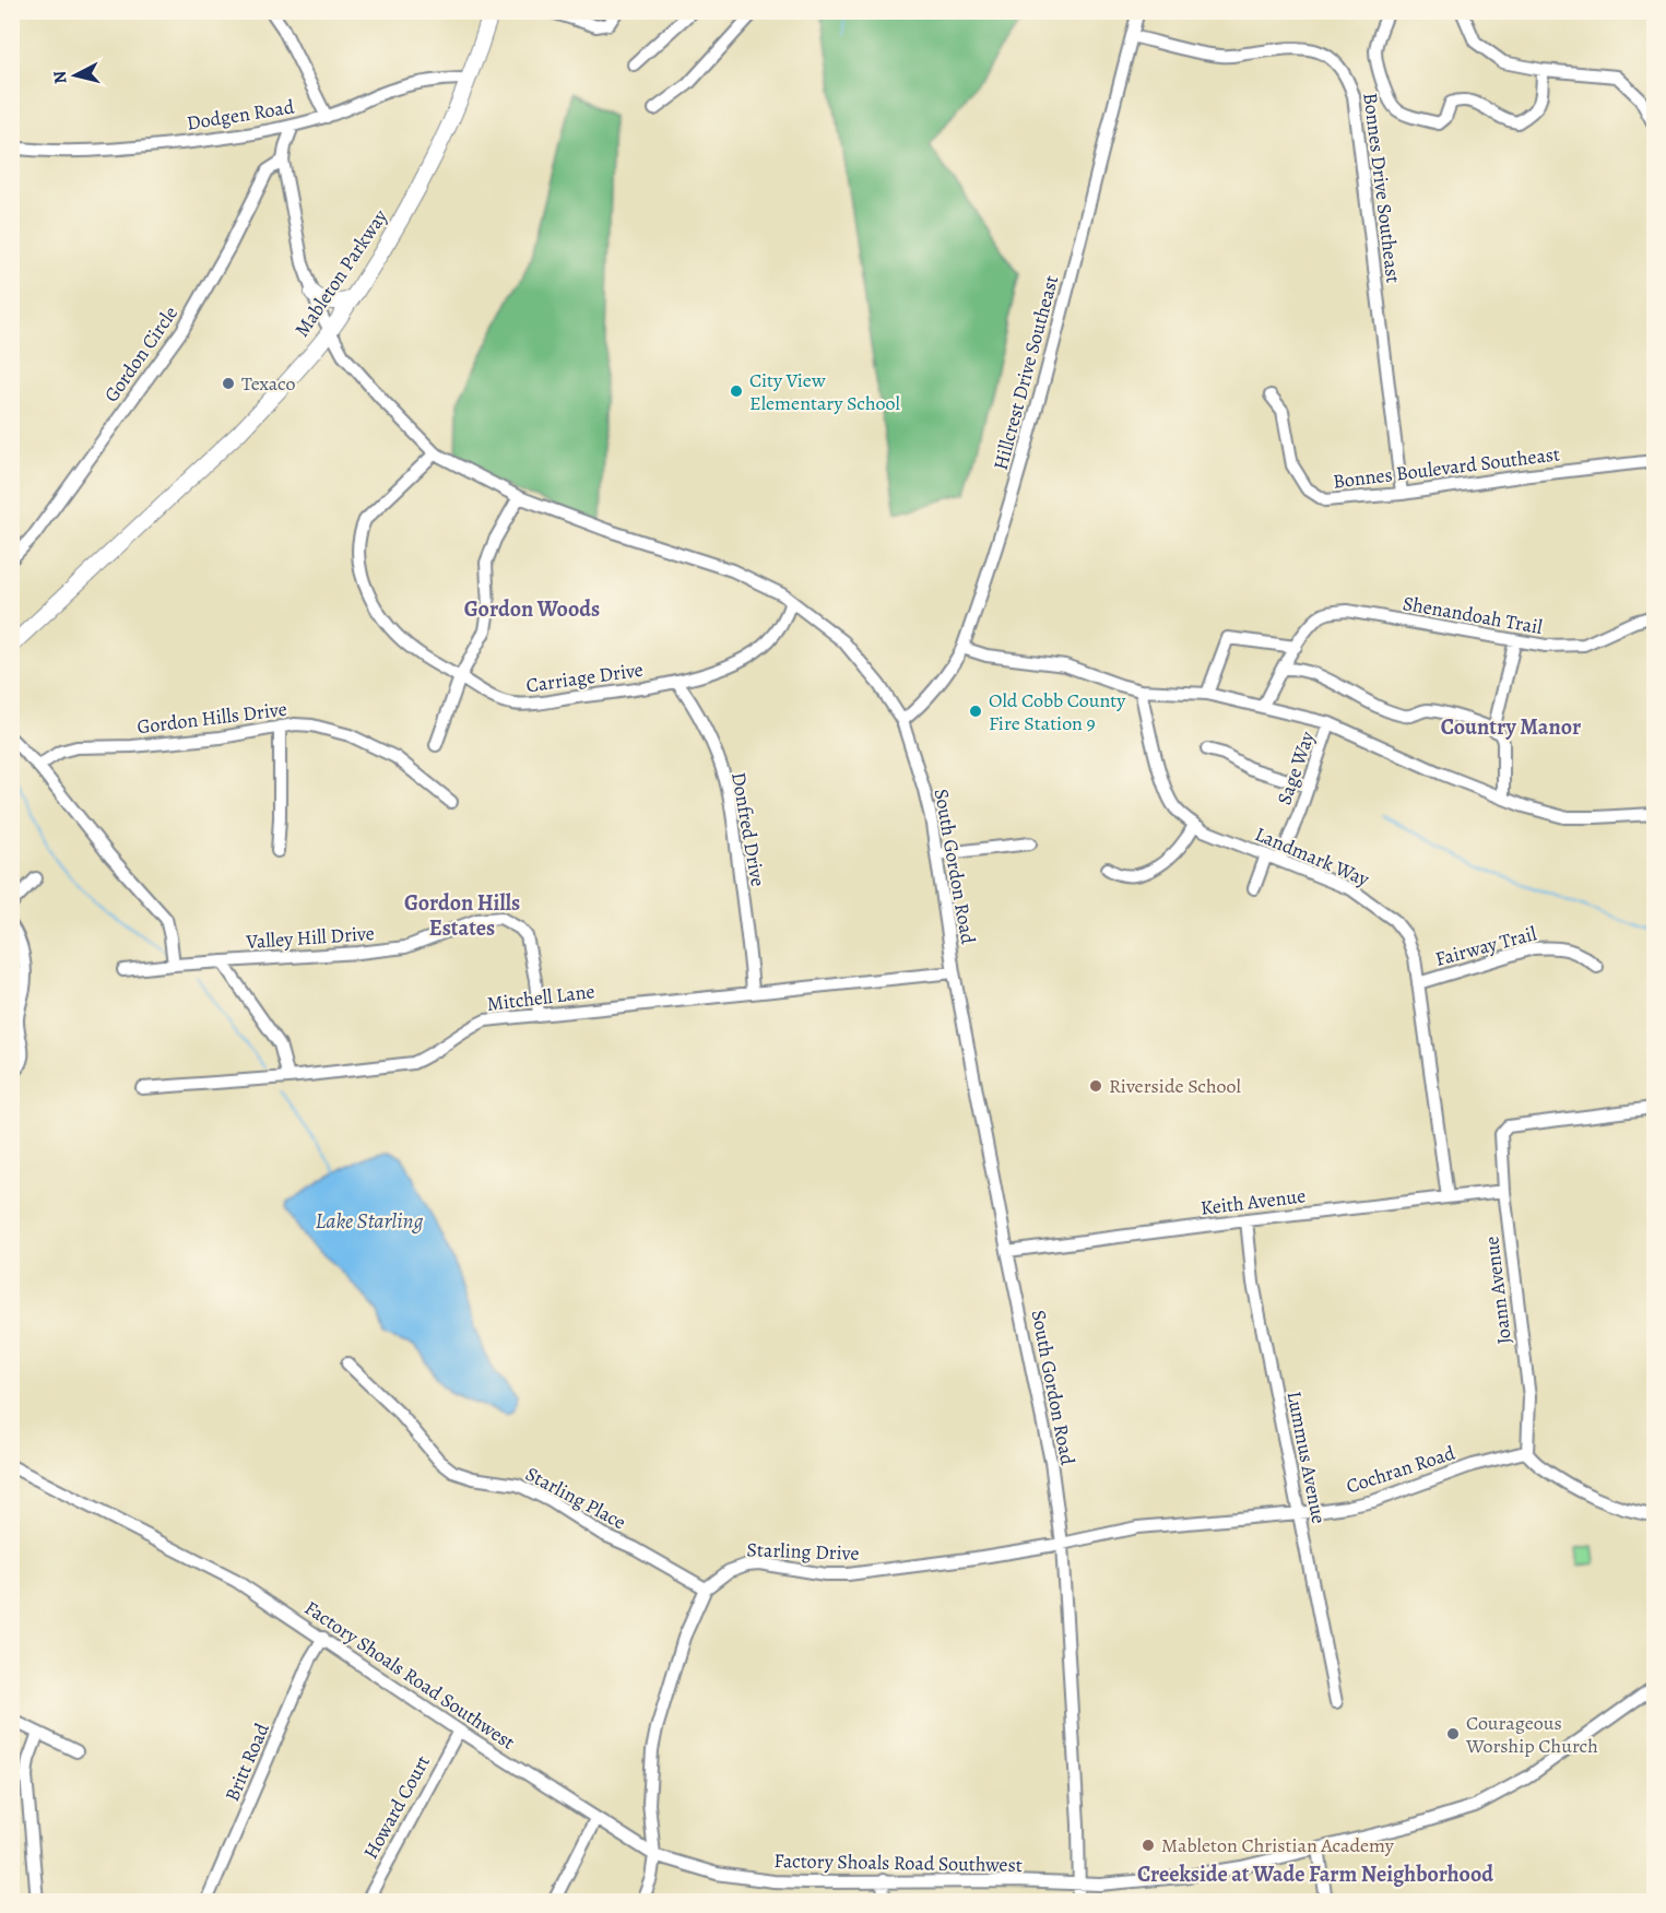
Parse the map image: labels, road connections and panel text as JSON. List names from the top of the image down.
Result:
{
  "streets": {
    "main road": ["Mableton Parkway"],
    "street": [
      "Dodgen Road",
      "Bonnes Drive Southeast",
      "Gordon Circle",
      "Hillcrest Drive Southeast",
      "Bonnes Boulevard Southeast",
      "Shenandoah Trail",
      "Carriage Drive",
      "Gordon Hills Drive",
      "Sage Way",
      "Donfred Drive",
      "Landmark Way",
      "South Gordon Road",
      "Valley Hill Drive",
      "Fairway Trail",
      "Mitchell Lane",
      "Keith Avenue",
      "Joann Avenue",
      "Lummus Avenue",
      "Cochran Road",
      "Starling Place",
      "Starling Drive",
      "Factory Shoals Road Southwest",
      "Britt Road",
      "Howard Court"
    ]
  },
  "crossings": [
    ["Dodgen Road", "Mableton Parkway"],
    ["Bonnes Drive Southeast", "Hillcrest Drive Southeast"],
    ["Bonnes Drive Southeast", "Bonnes Boulevard Southeast"],
    ["Mableton Parkway", "South Gordon Road"],
    ["Gordon Circle", "South Gordon Road"],
    ["Hillcrest Drive Southeast", "South Gordon Road"],
    ["Carriage Drive", "Donfred Drive"],
    ["Carriage Drive", "South Gordon Road"],
    ["Sage Way", "Landmark Way"],
    ["Donfred Drive", "Mitchell Lane"],
    ["Landmark Way", "Fairway Trail"],
    ["Landmark Way", "Keith Avenue"],
    ["South Gordon Road", "Mitchell Lane"],
    ["South Gordon Road", "Keith Avenue"],
    ["South Gordon Road", "Cochran Road"],
    ["South Gordon Road", "Starling Drive"],
    ["South Gordon Road", "Factory Shoals Road Southwest"],
    ["Valley Hill Drive", "Mitchell Lane"],
    ["Keith Avenue", "Joann Avenue"],
    ["Keith Avenue", "Lummus Avenue"],
    ["Joann Avenue", "Cochran Road"],
    ["Lummus Avenue", "Cochran Road"],
    ["Cochran Road", "Starling Drive"],
    ["Starling Place", "Starling Drive"],
    ["Factory Shoals Road Southwest", "Britt Road"],
    ["Factory Shoals Road Southwest", "Howard Court"]
  ],
  "districts": [
    "Gordon Woods",
    "Country Manor",
    "Gordon Hills Estates",
    "Creekside at Wade Farm Neighborhood"
  ],
  "water": ["Lake Starling"],
  "places": [
    "Texaco",
    "City View Elementary School",
    "Old Cobb County Fire Station 9",
    "Riverside School",
    "Courageous Worship Church",
    "Mableton Christian Academy"
  ],
  "north": "left"
}
